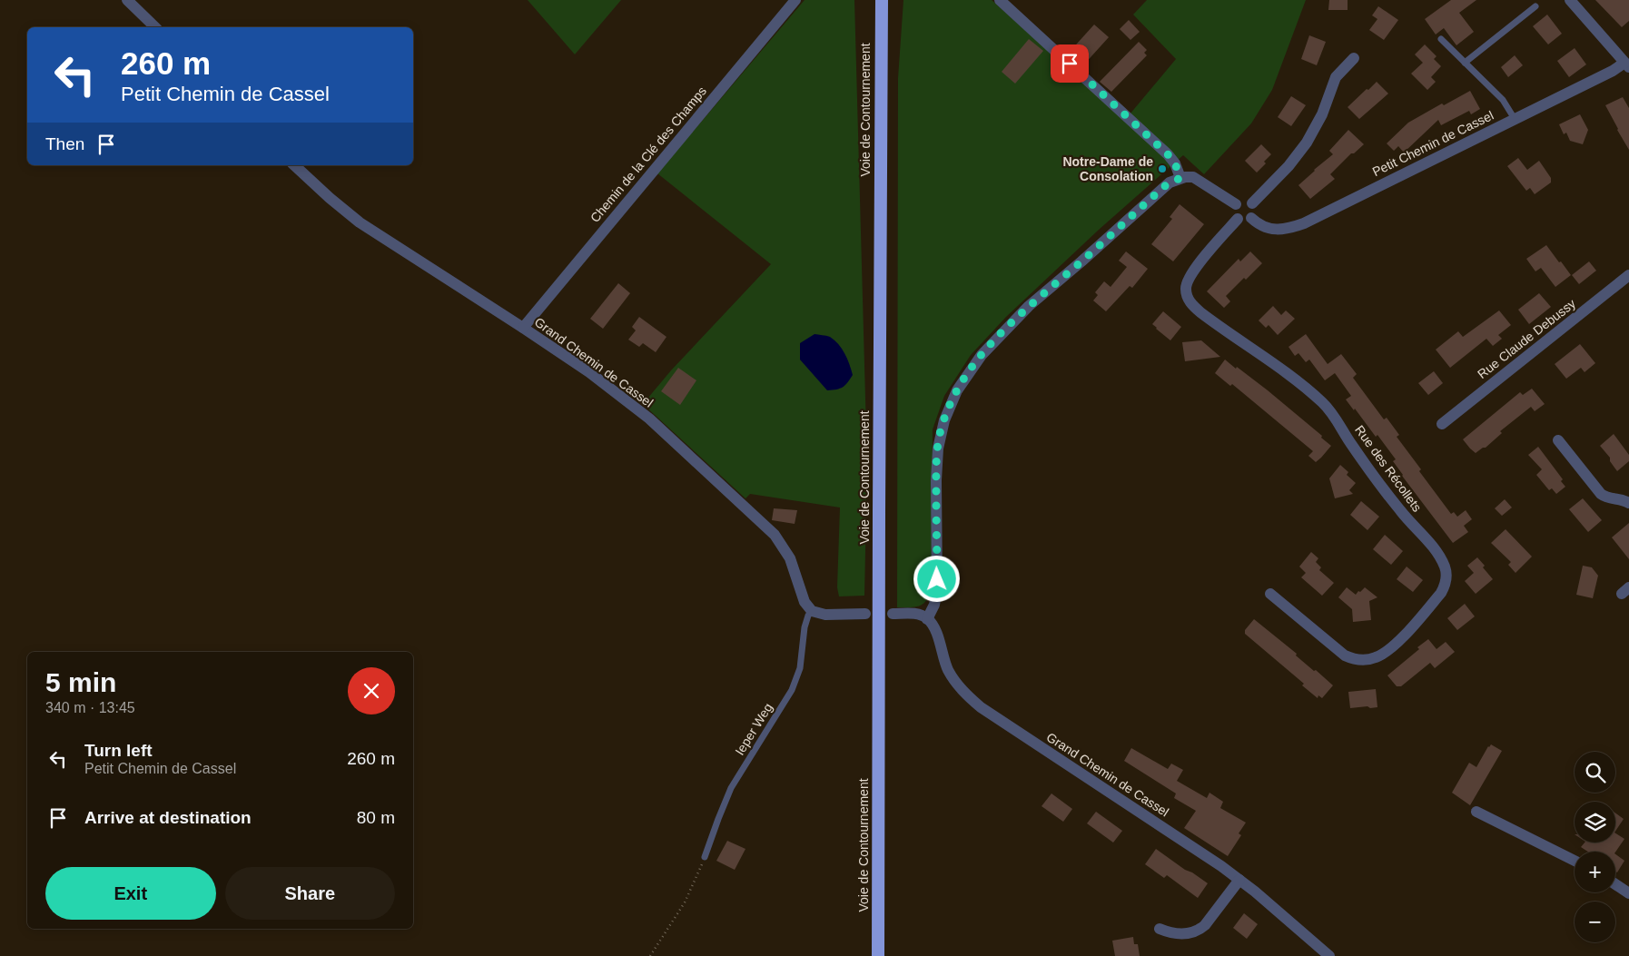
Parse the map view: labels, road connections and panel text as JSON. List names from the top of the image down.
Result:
{
  "streets": {
    "highway": ["Voie de Contournement"],
    "street": [
      "Petit Chemin de Cassel",
      "Chemin de la Clé des Champs",
      "Rue Claude Debussy",
      "Grand Chemin de Cassel",
      "Rue des Récollets"
    ],
    "lane": ["Ieper Weg"]
  },
  "crossings": [
    ["Petit Chemin de Cassel", "Rue des Récollets"],
    ["Chemin de la Clé des Champs", "Grand Chemin de Cassel"],
    ["Grand Chemin de Cassel", "Ieper Weg"]
  ],
  "places": ["Notre-Dame de Consolation"],
  "page": {
    "turn": ["260 m", "Petit Chemin de Cassel"],
    "then": "Then",
    "heading": ["5 min", "340 m · 13:45"],
    "list": [
      {
        "name": "Turn left",
        "note": "Petit Chemin de Cassel",
        "value": "260 m"
      },
      {
        "name": "Arrive at destination",
        "value": "80 m"
      }
    ],
    "map_buttons": ["+", "−"],
    "buttons": ["Exit", "Share"]
  }
}
